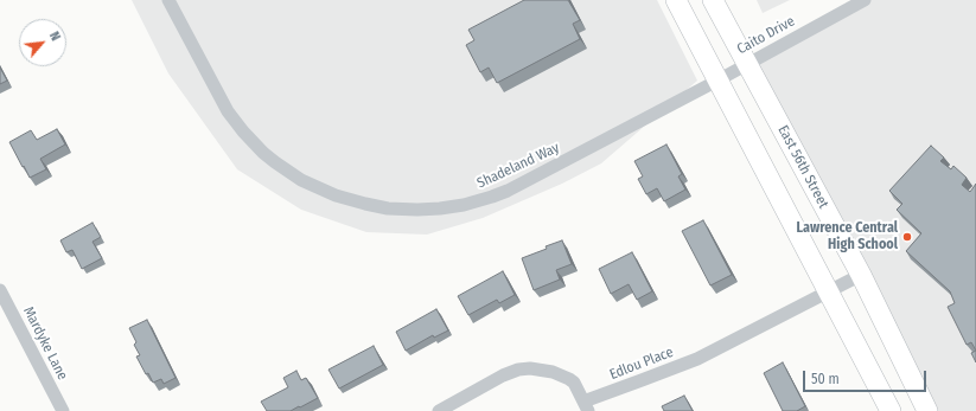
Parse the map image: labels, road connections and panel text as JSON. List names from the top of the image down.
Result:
{
  "streets": {
    "main road": ["East 56th Street"],
    "street": [
      "Caito Drive",
      "Shadeland Way",
      "Mardyke Lane",
      "Edlou Place"
    ]
  },
  "crossings": [
    ["Caito Drive", "Shadeland Way"],
    ["Caito Drive", "East 56th Street"],
    ["Shadeland Way", "East 56th Street"],
    ["East 56th Street", "Edlou Place"]
  ],
  "places": ["Lawrence Central High School"],
  "scale_bar": "50 m",
  "north": "top right"
}
